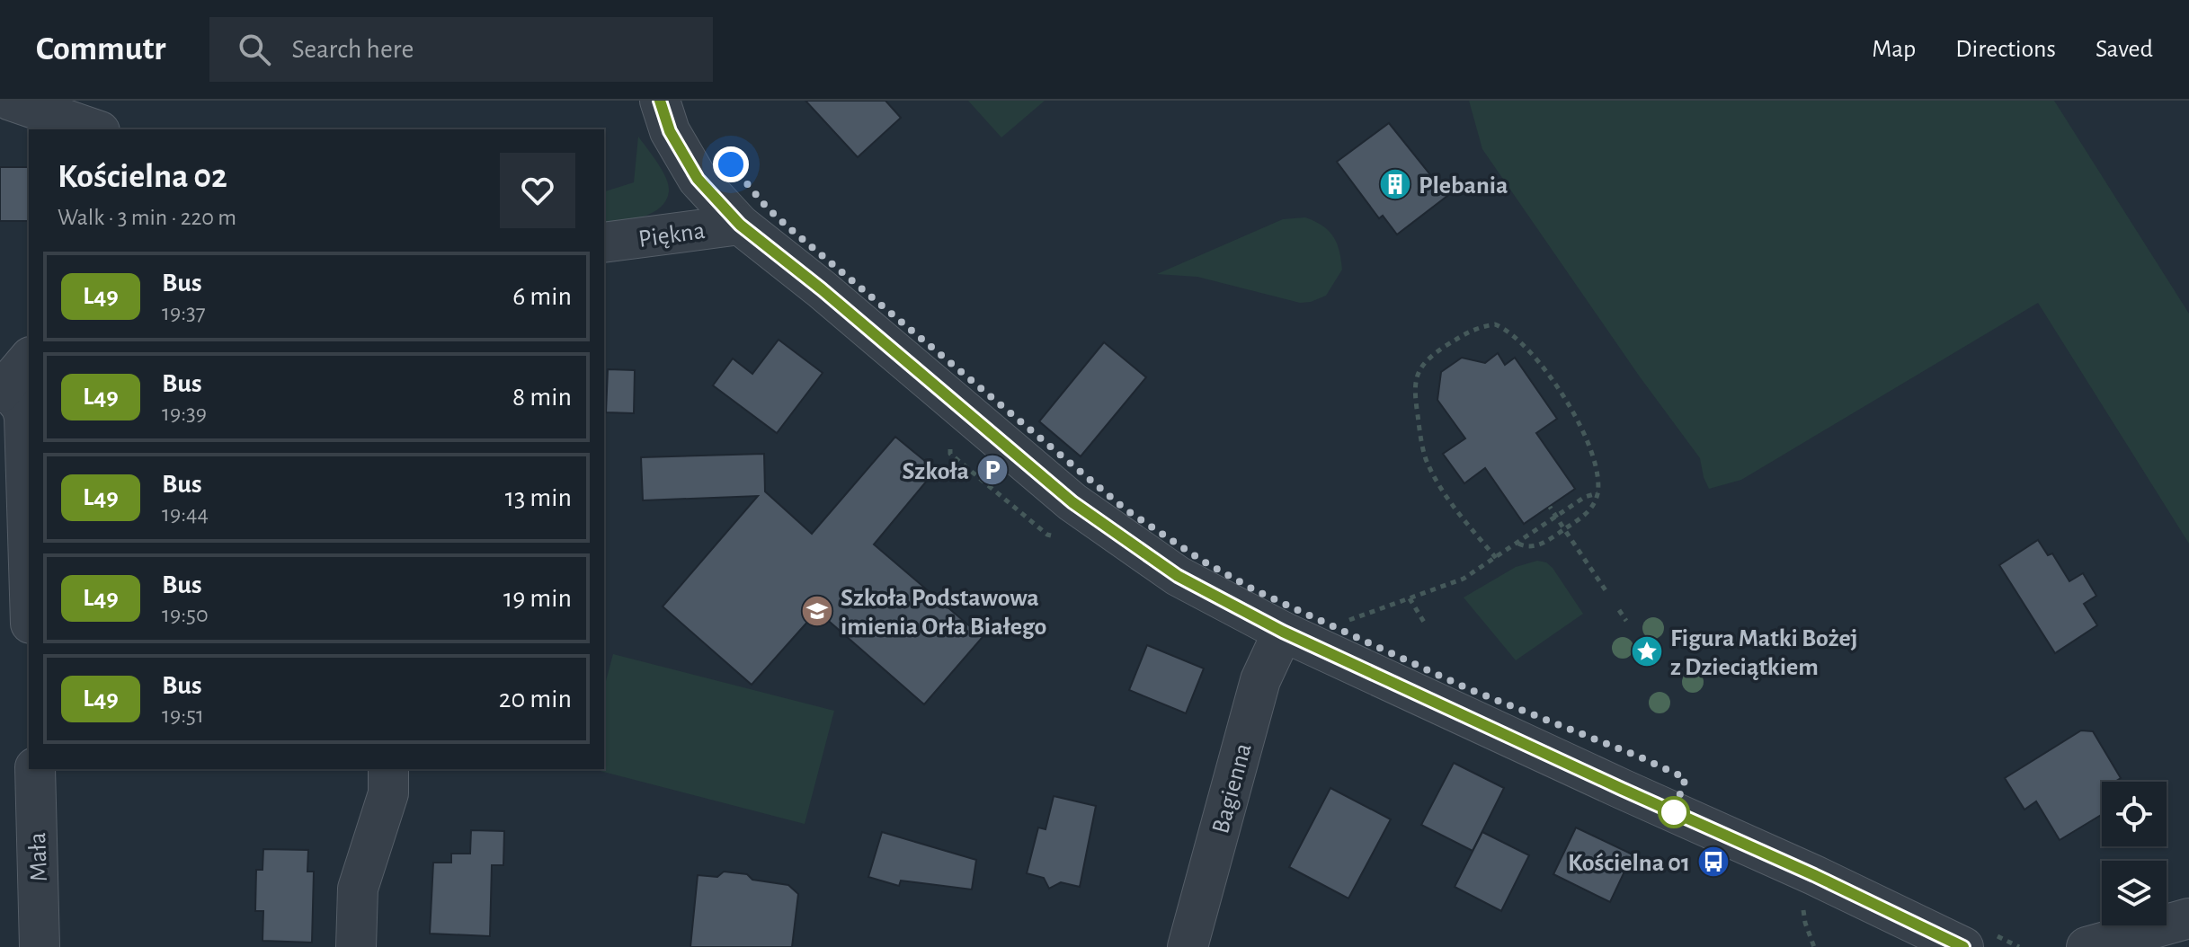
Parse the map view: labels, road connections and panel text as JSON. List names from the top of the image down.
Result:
{
  "streets": {
    "street": ["Piękna", "Bagienna", "Mała"]
  },
  "places": {
    "building": ["Plebania"],
    "parking": ["Szkoła"],
    "school or university": ["Szkoła Podstawowa imienia Orła Białego"],
    "place": ["Figura Matki Bożej z Dzieciątkiem"],
    "bus stop": ["Kościelna 01"]
  },
  "lines": ["bus line L49"],
  "page": {
    "header": "Commutr",
    "search": "Search here",
    "nav": ["Map", "Directions", "Saved"],
    "heading": ["Kościelna 02", "Walk · 3 min · 220 m"],
    "list": [
      {
        "mark": "L49",
        "name": "Bus",
        "note": "19:37",
        "value": "6 min"
      },
      {
        "mark": "L49",
        "name": "Bus",
        "note": "19:39",
        "value": "8 min"
      },
      {
        "mark": "L49",
        "name": "Bus",
        "note": "19:44",
        "value": "13 min"
      },
      {
        "mark": "L49",
        "name": "Bus",
        "note": "19:50",
        "value": "19 min"
      },
      {
        "mark": "L49",
        "name": "Bus",
        "note": "19:51",
        "value": "20 min"
      }
    ]
  }
}
